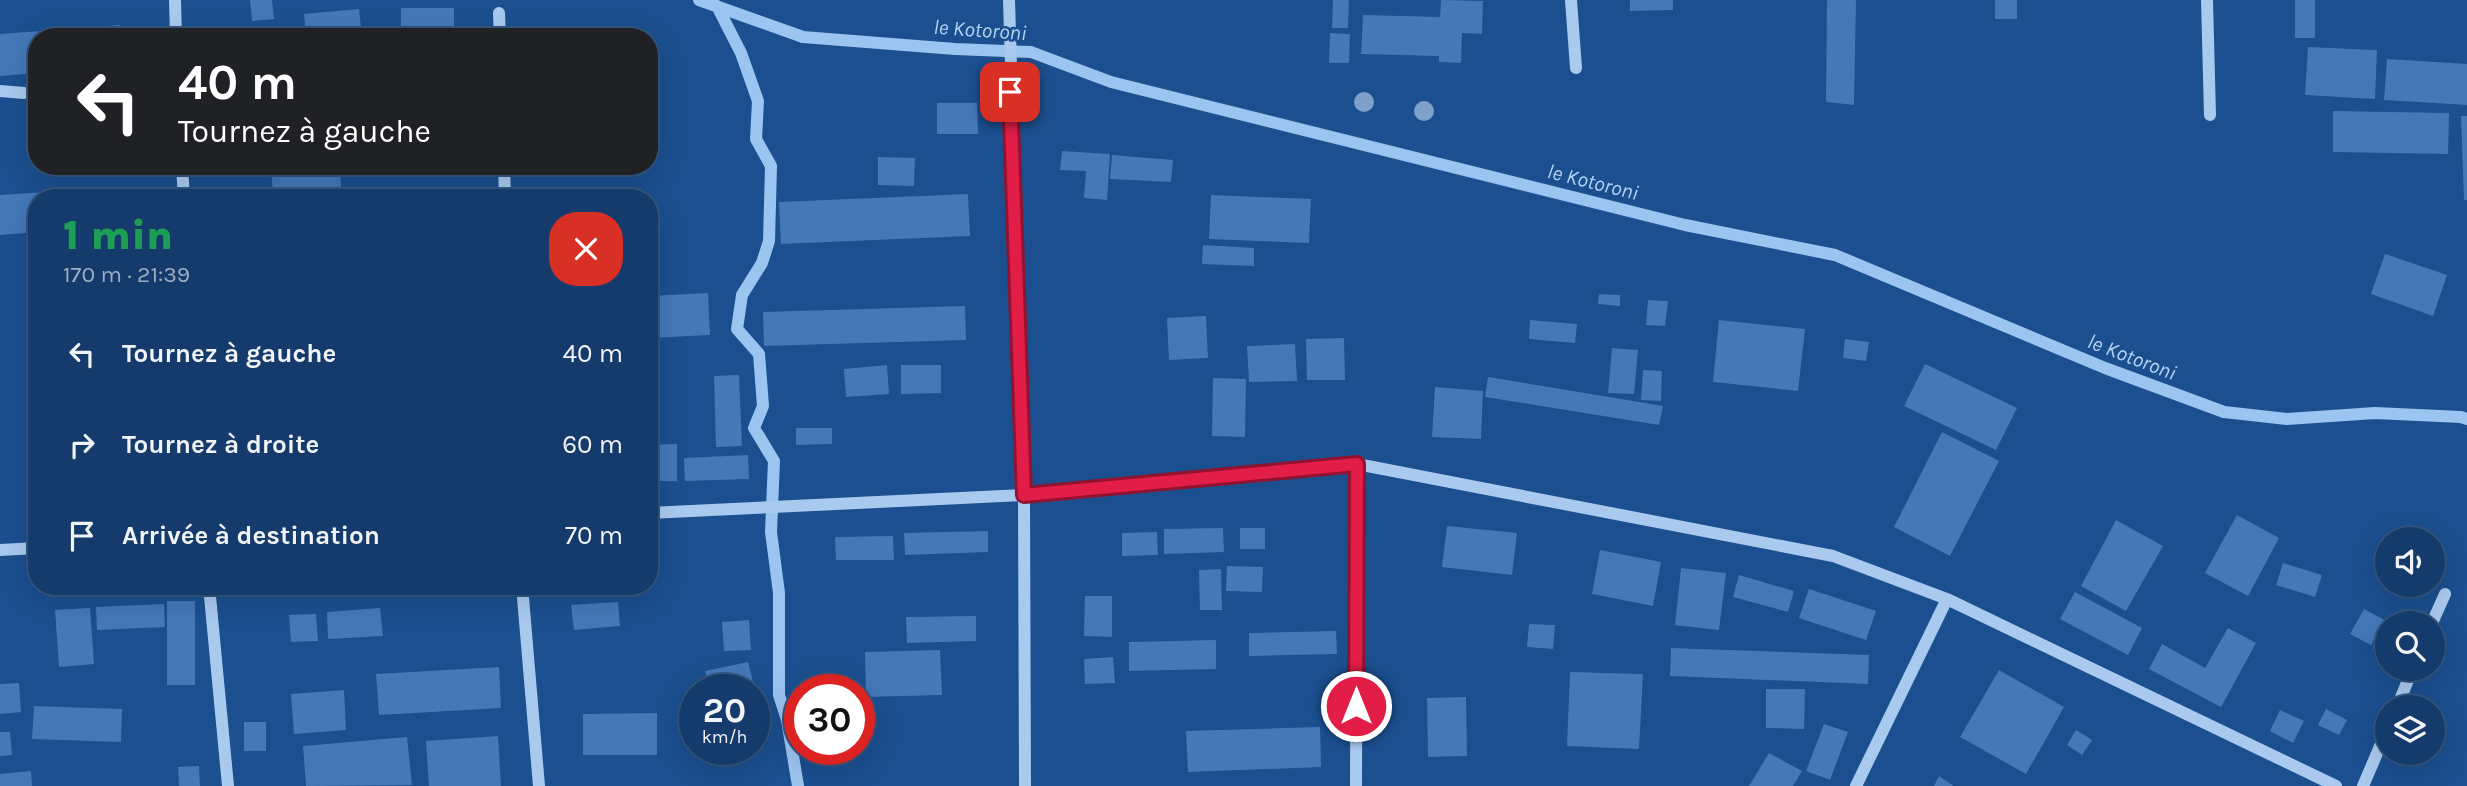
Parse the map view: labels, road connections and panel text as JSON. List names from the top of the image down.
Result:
{
  "water": ["le Kotoroni"],
  "page": {
    "turn": ["40 m", "Tournez à gauche"],
    "heading": ["1 min", "170 m · 21:39"],
    "list": [
      {
        "name": "Tournez à gauche",
        "value": "40 m"
      },
      {
        "name": "Tournez à droite",
        "value": "60 m"
      },
      {
        "name": "Arrivée à destination",
        "value": "70 m"
      }
    ],
    "speed": "20 km/h",
    "limit": "30"
  }
}
